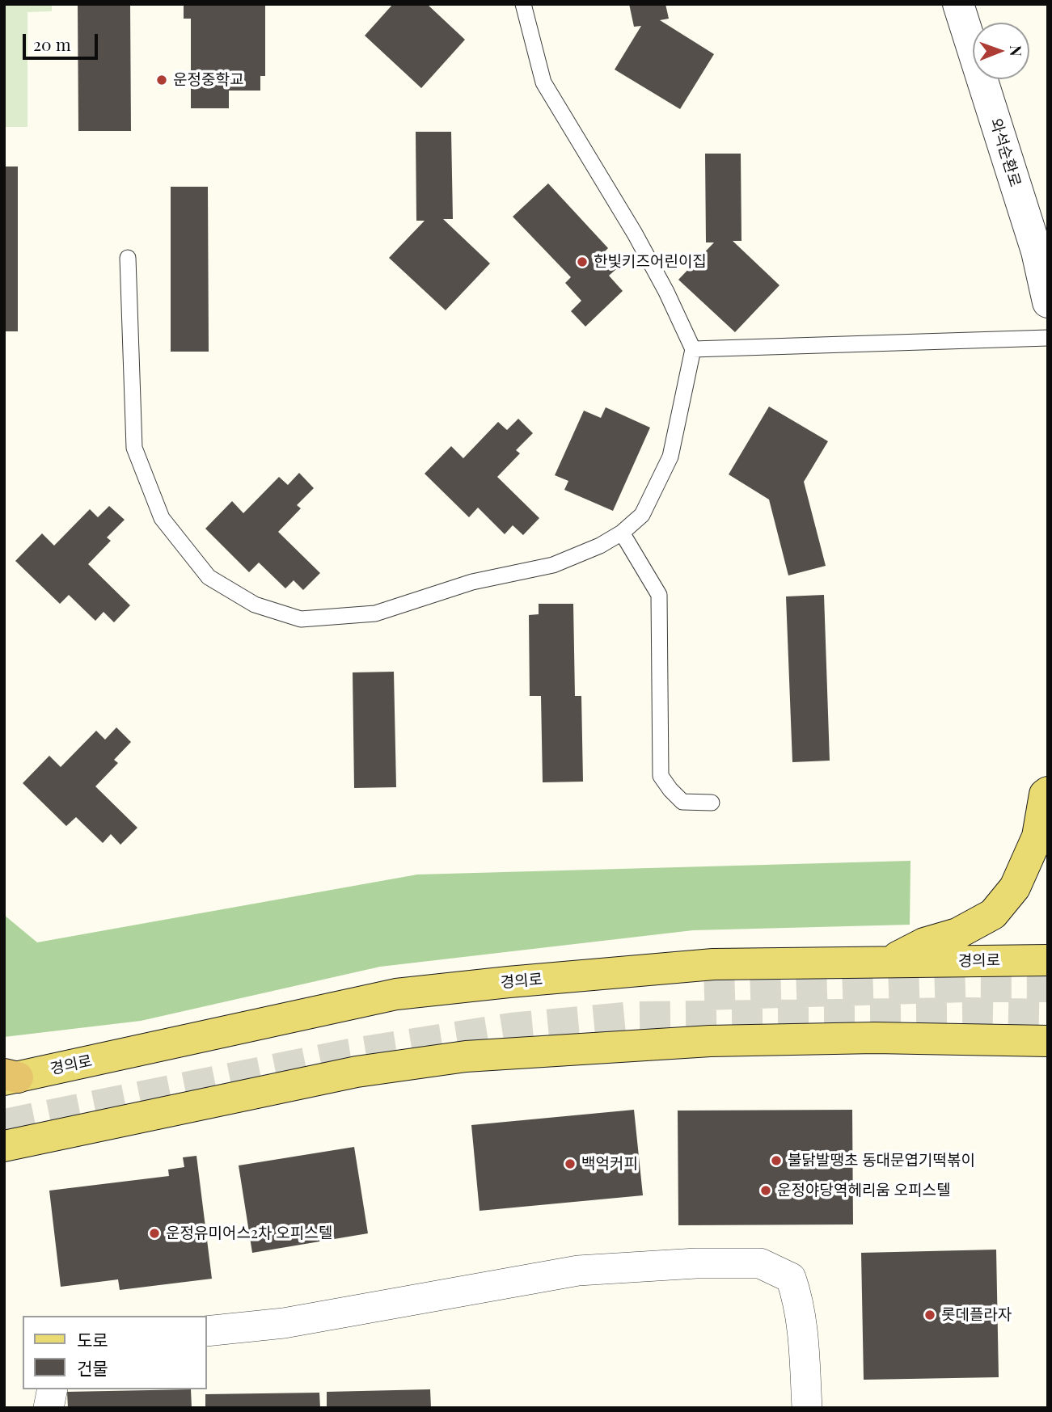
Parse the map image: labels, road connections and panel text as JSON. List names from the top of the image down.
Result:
{
  "streets": {
    "main road": ["경의로"],
    "street": ["와석순환로"]
  },
  "places": [
    "운정중학교",
    "한빛키즈어린이집",
    "불닭발땡초 동대문엽기떡볶이",
    "백억커피",
    "운정야당역헤리움 오피스텔",
    "운정유미어스2차 오피스텔",
    "롯데플라자"
  ],
  "legend": ["도로", "건물"],
  "scale_bar": "20 m",
  "north": "right"
}
